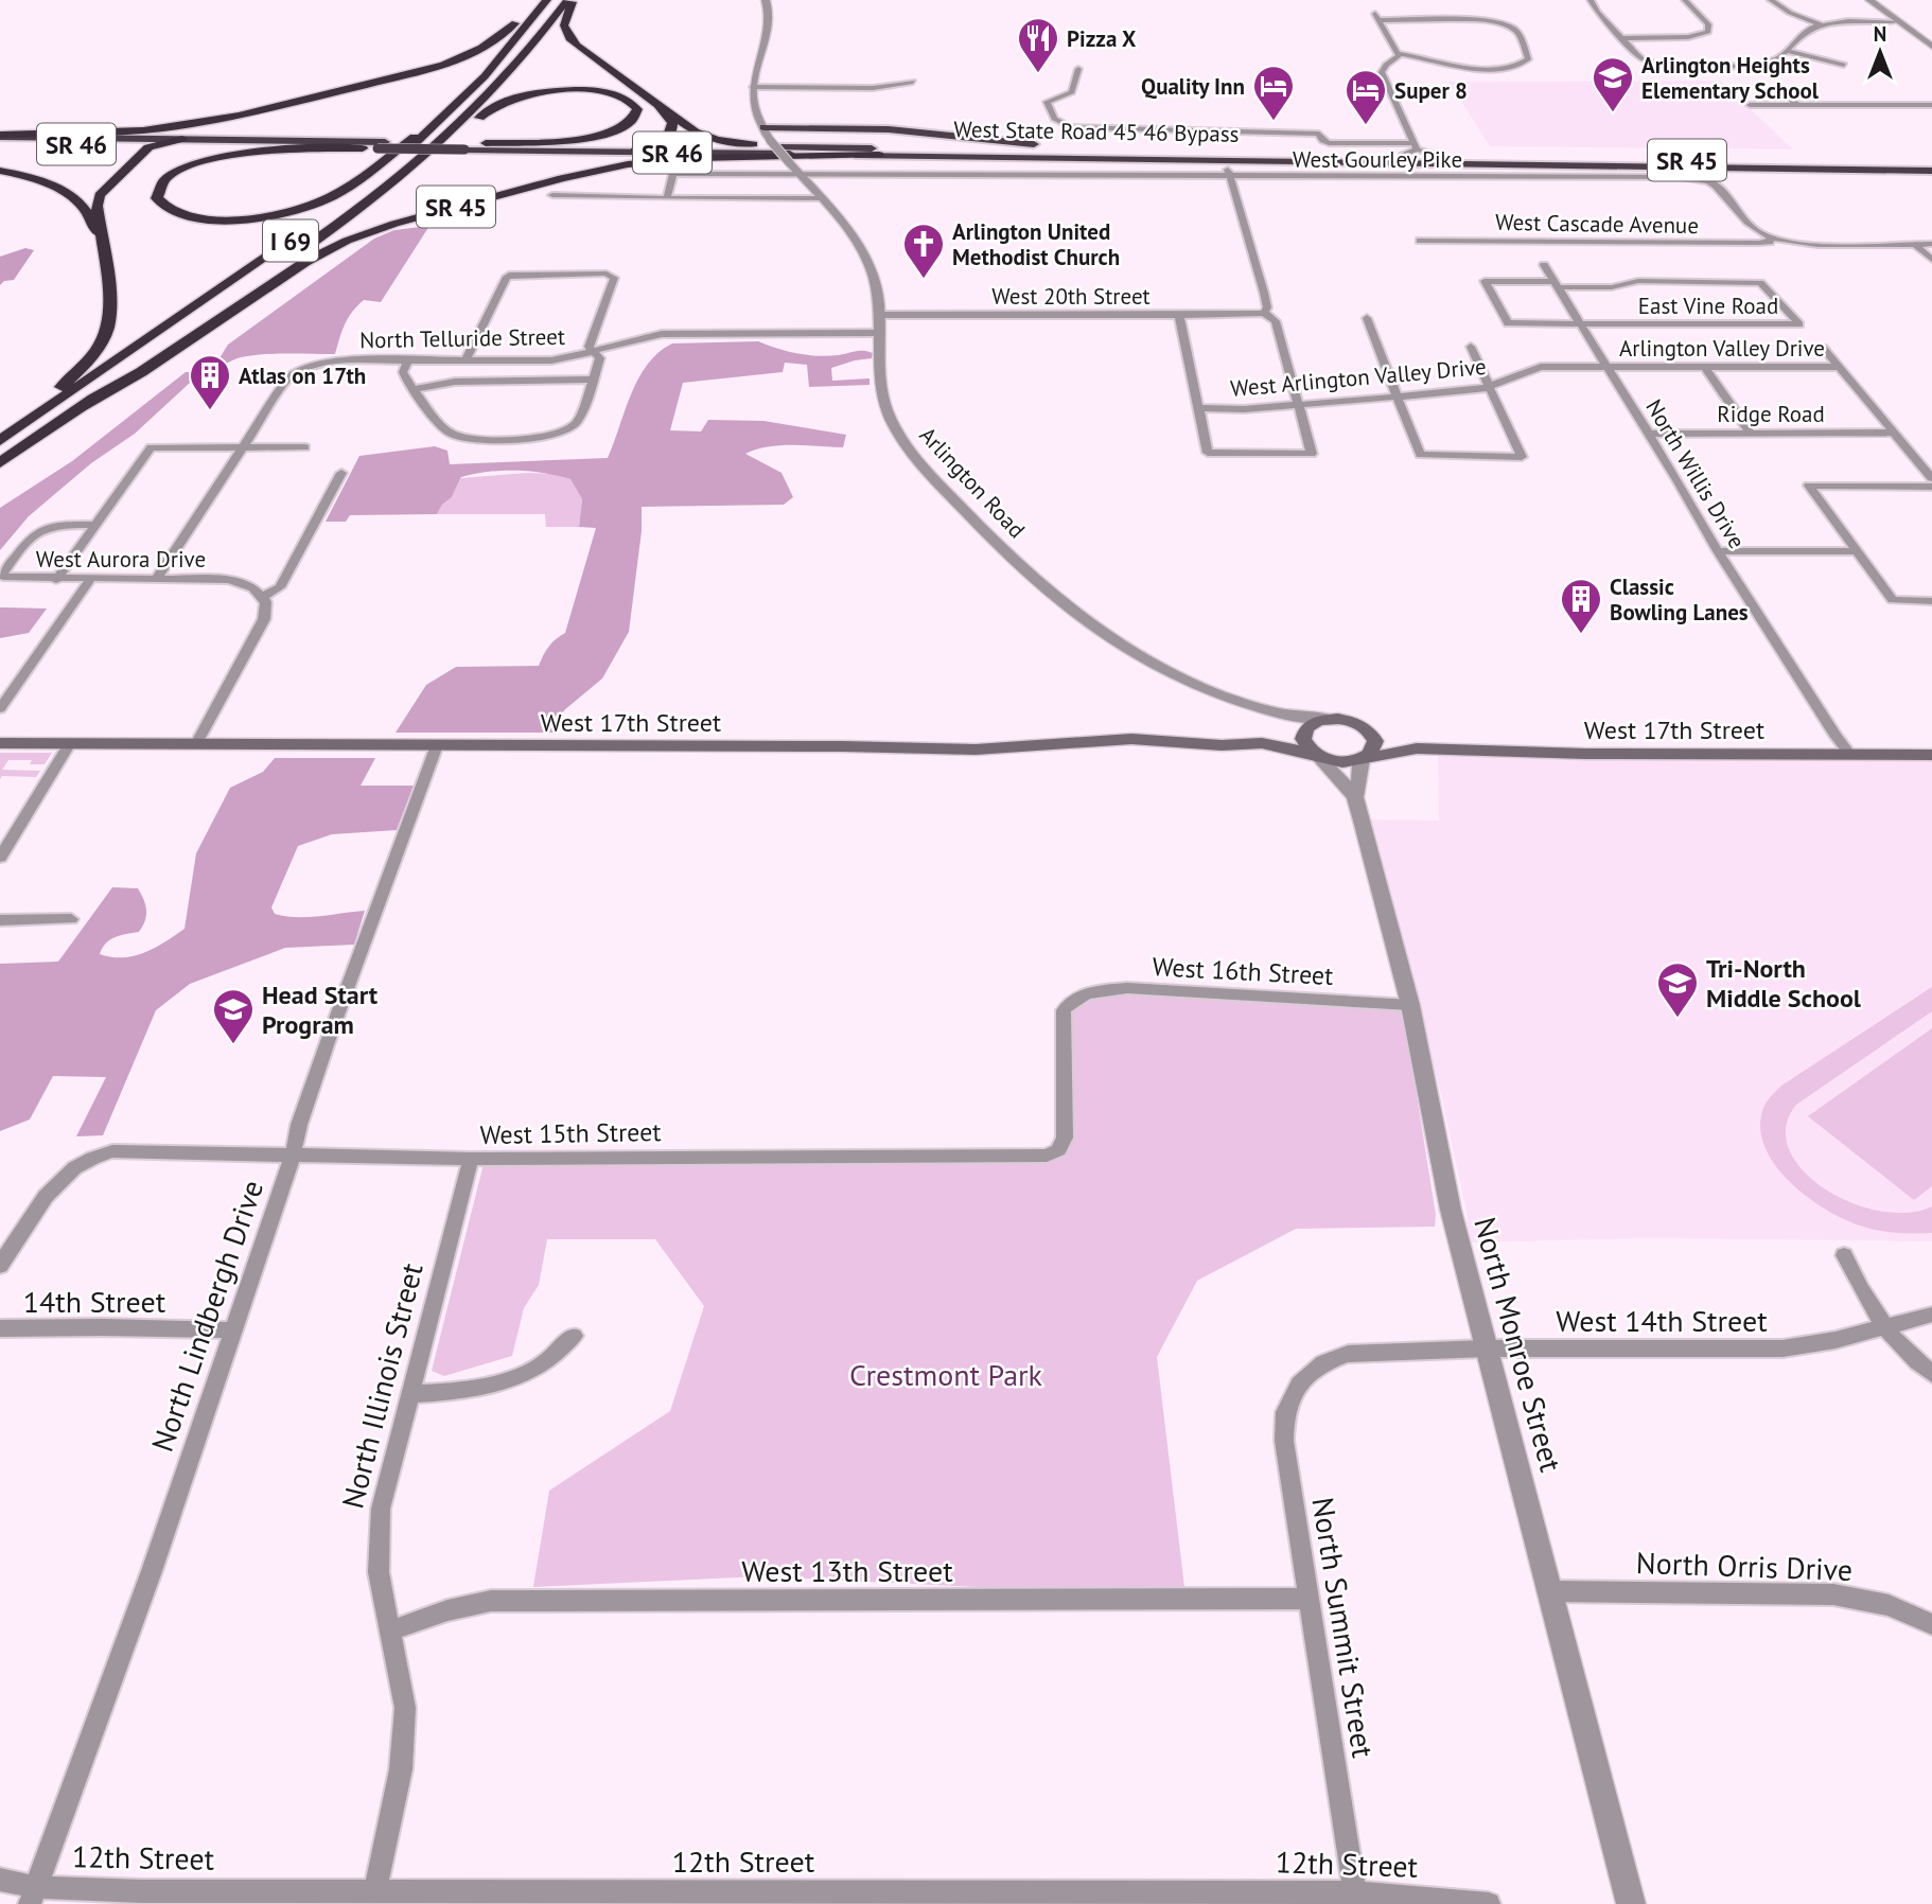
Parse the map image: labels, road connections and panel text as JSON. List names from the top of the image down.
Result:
{
  "streets": {
    "highway": [
      "West State Road 45 46 Bypass",
      "SR 46",
      "SR 45",
      "I 69"
    ],
    "main road": ["West 17th Street"],
    "street": [
      "West Gourley Pike",
      "West Cascade Avenue",
      "West 20th Street",
      "East Vine Road",
      "North Telluride Street",
      "Arlington Valley Drive",
      "West Arlington Valley Drive",
      "Ridge Road",
      "North Willis Drive",
      "Arlington Road",
      "West Aurora Drive",
      "West 16th Street",
      "West 15th Street",
      "14th Street",
      "North Lindbergh Drive",
      "West 14th Street",
      "North Monroe Street",
      "North Illinois Street",
      "North Orris Drive",
      "West 13th Street",
      "North Summit Street",
      "12th Street"
    ]
  },
  "crossings": [
    ["West State Road 45 46 Bypass", "SR 46"],
    ["West State Road 45 46 Bypass", "SR 45"],
    ["SR 46", "SR 45"],
    ["West Gourley Pike", "West Cascade Avenue"],
    ["West Gourley Pike", "Arlington Road"],
    ["SR 45", "I 69"],
    ["West 20th Street", "Arlington Road"],
    ["East Vine Road", "North Willis Drive"],
    ["North Telluride Street", "Arlington Road"],
    ["North Telluride Street", "West Aurora Drive"],
    ["Arlington Valley Drive", "West Arlington Valley Drive"],
    ["Arlington Valley Drive", "North Willis Drive"],
    ["West Arlington Valley Drive", "North Willis Drive"],
    ["Ridge Road", "North Willis Drive"],
    ["North Willis Drive", "West 17th Street"],
    ["Arlington Road", "West 17th Street"],
    ["Arlington Road", "North Monroe Street"],
    ["West 17th Street", "North Lindbergh Drive"],
    ["West 17th Street", "North Monroe Street"],
    ["West 16th Street", "West 15th Street"],
    ["West 16th Street", "North Monroe Street"],
    ["West 15th Street", "North Lindbergh Drive"],
    ["West 15th Street", "North Illinois Street"],
    ["14th Street", "North Lindbergh Drive"],
    ["North Lindbergh Drive", "12th Street"],
    ["West 14th Street", "North Monroe Street"],
    ["West 14th Street", "North Summit Street"],
    ["North Monroe Street", "North Orris Drive"],
    ["North Illinois Street", "West 13th Street"],
    ["North Illinois Street", "12th Street"],
    ["West 13th Street", "North Summit Street"],
    ["North Summit Street", "12th Street"]
  ],
  "parks": ["Crestmont Park"],
  "places": {
    "restaurant": ["Pizza X"],
    "school or university": ["Arlington Heights Elementary School", "Tri-North Middle School", "Head Start Program"],
    "hotel": ["Quality Inn", "Super 8"],
    "church": ["Arlington United Methodist Church"],
    "building": ["Atlas on 17th", "Classic Bowling Lanes"]
  },
  "north": "top"
}
